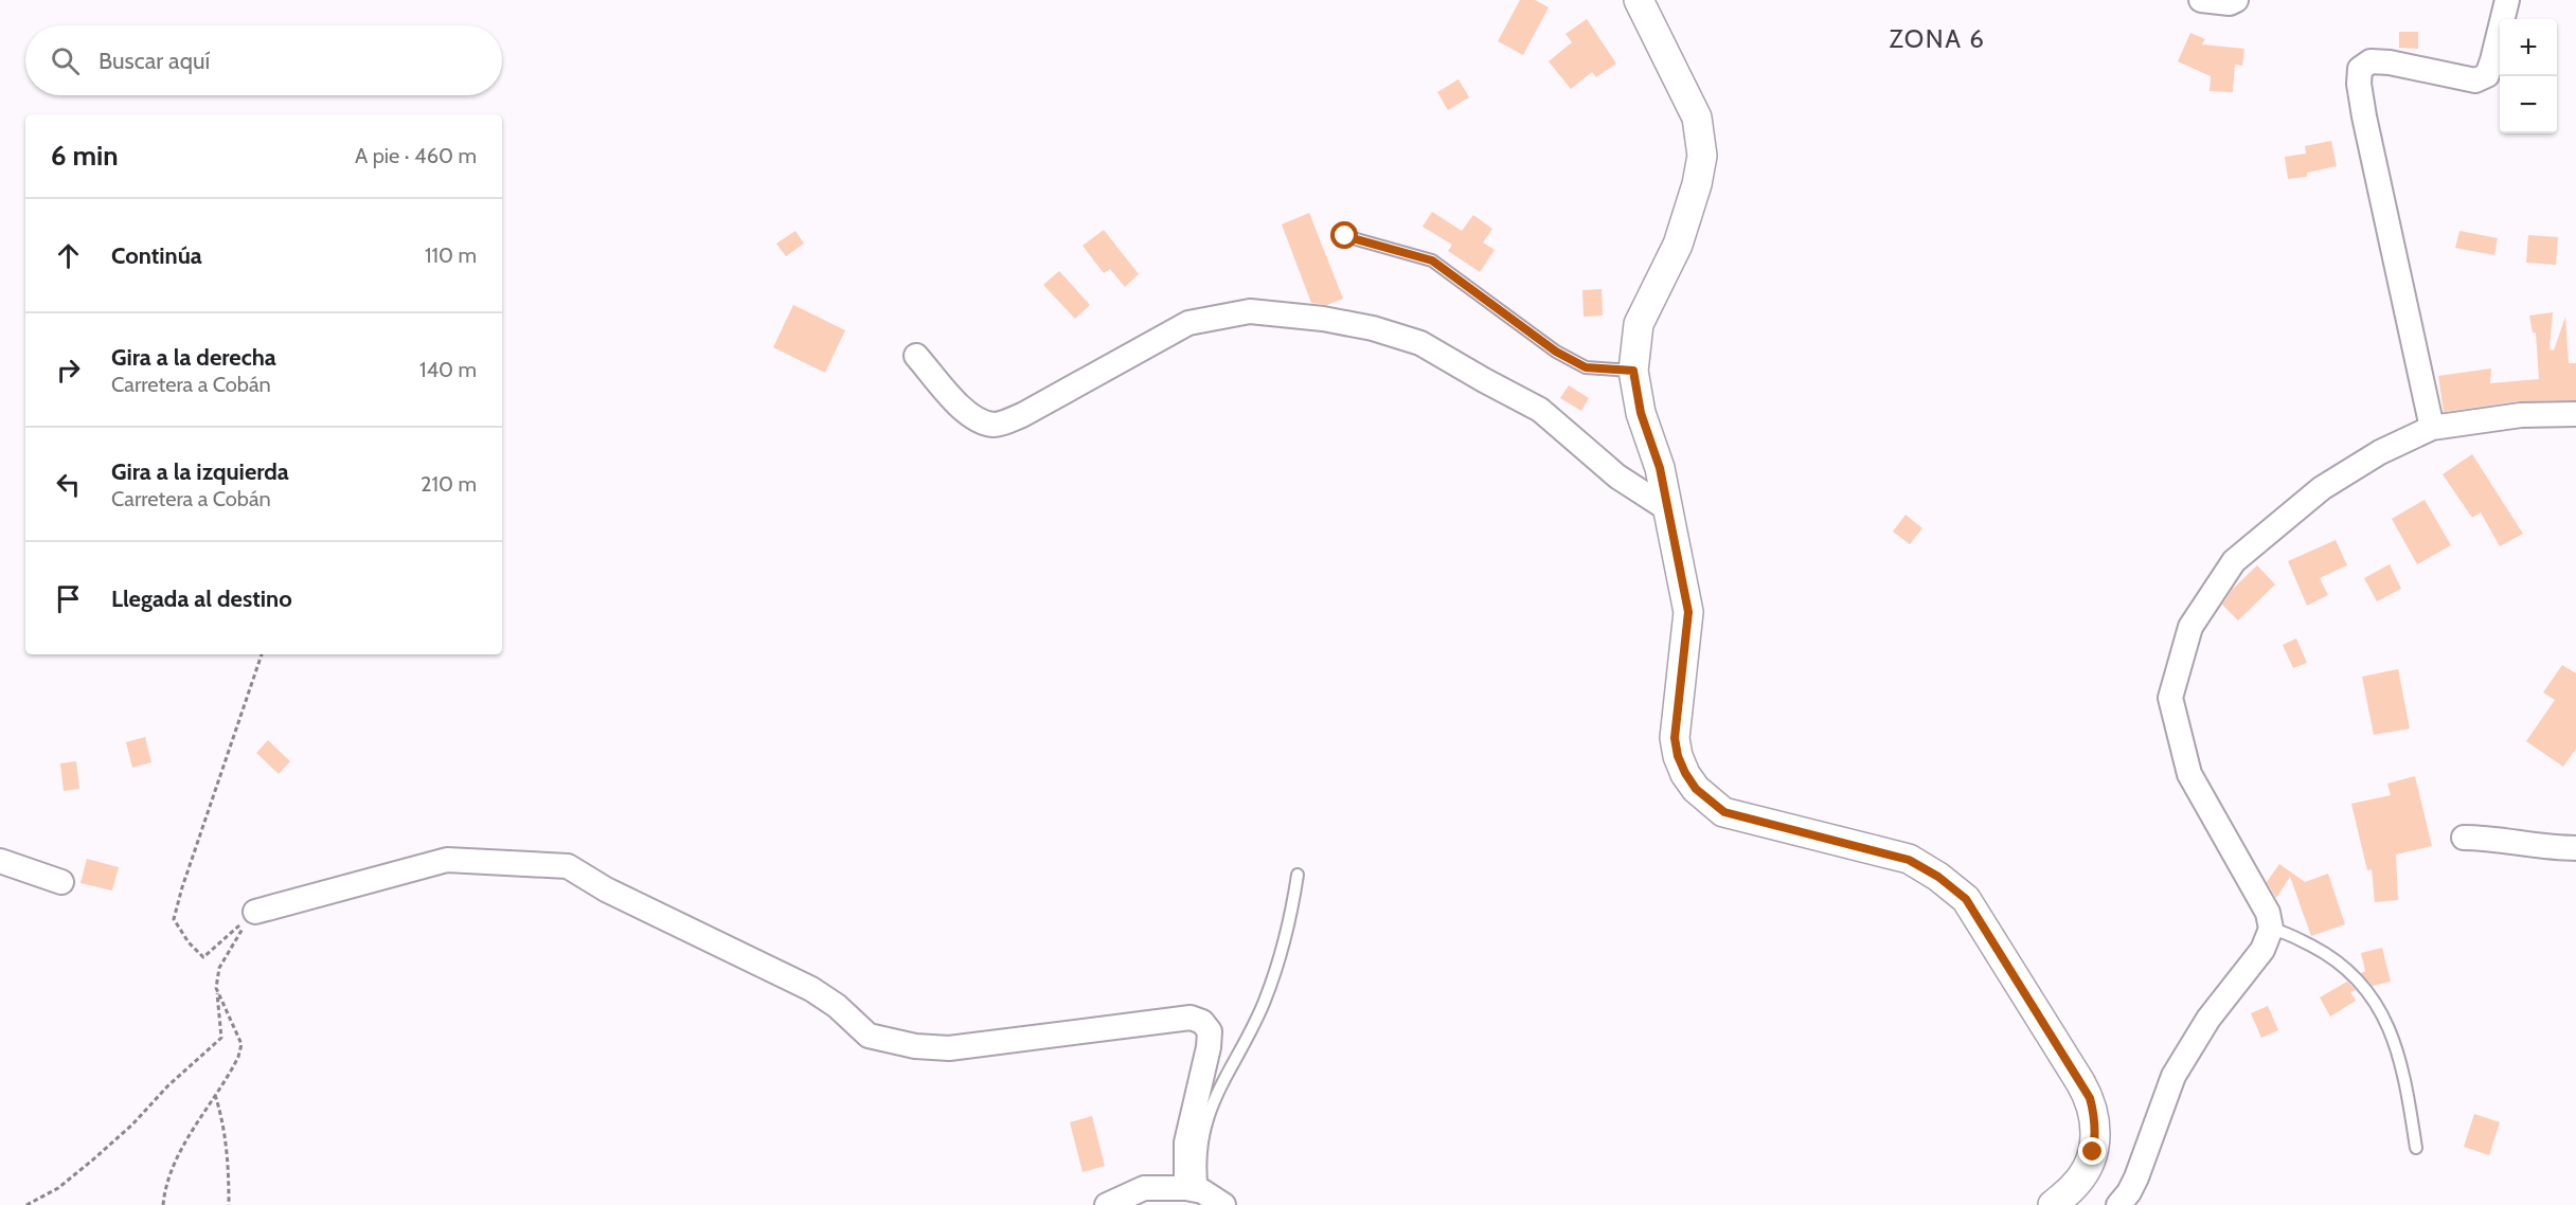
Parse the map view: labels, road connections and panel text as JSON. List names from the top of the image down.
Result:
{
  "districts": ["ZONA 6"],
  "page": {
    "map_buttons": ["+", "−"],
    "search": "Buscar aquí",
    "heading": ["6 min", "A pie · 460 m"],
    "list": [
      ["Continúa", "110 m"],
      ["Gira a la derecha", "Carretera a Cobán", "140 m"],
      ["Gira a la izquierda", "Carretera a Cobán", "210 m"],
      "Llegada al destino"
    ]
  }
}
